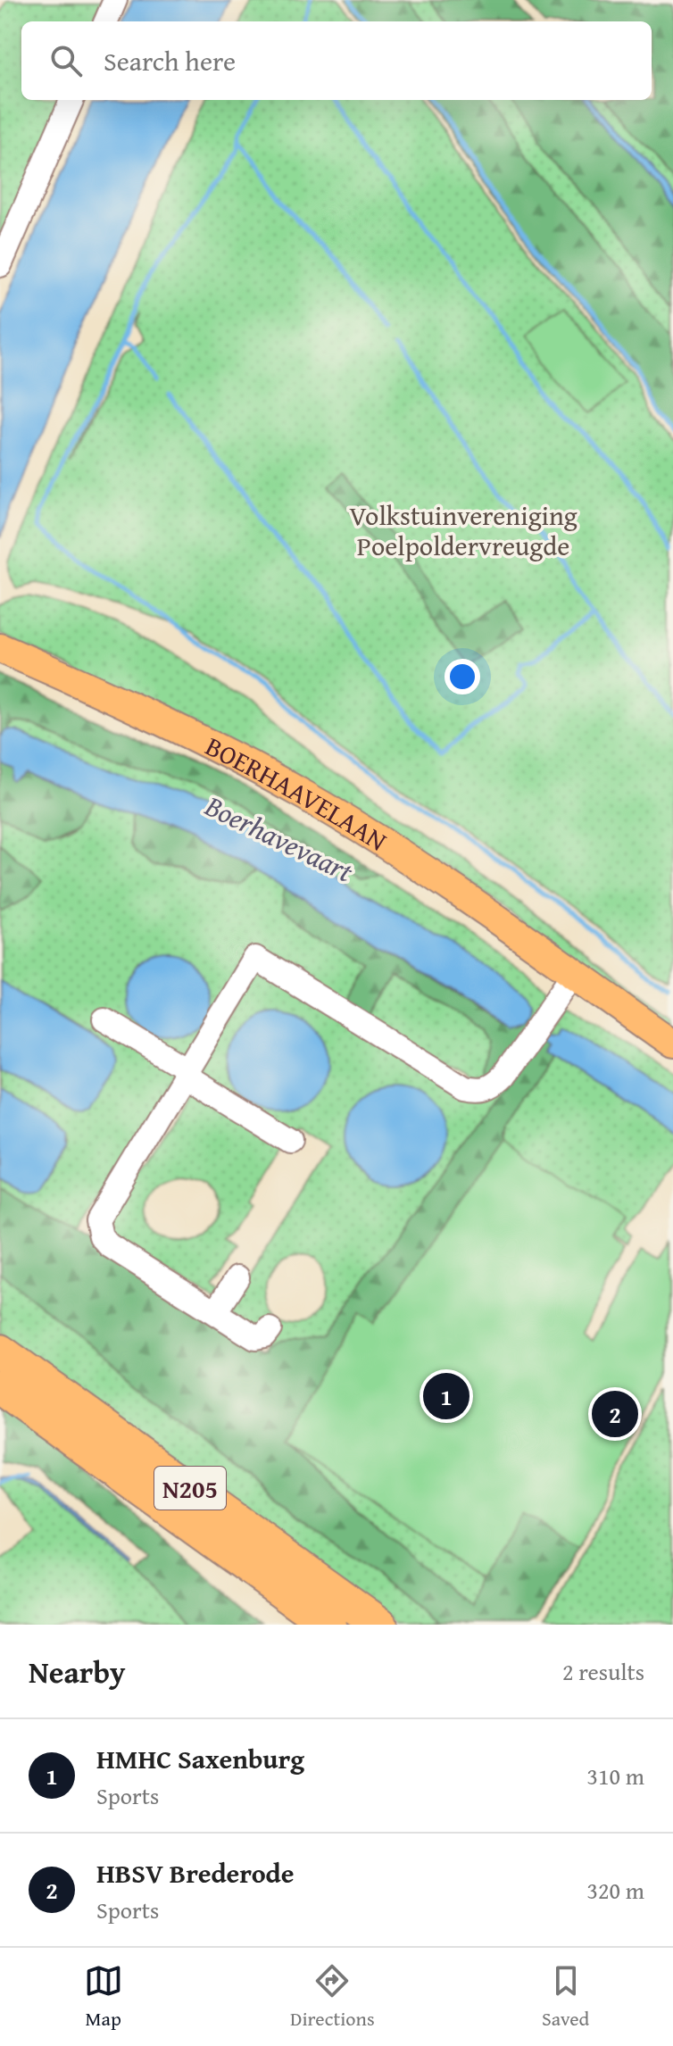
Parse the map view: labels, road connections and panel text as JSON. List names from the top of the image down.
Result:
{
  "streets": {
    "highway": ["N205"],
    "main road": ["BOERHAAVELAAN"]
  },
  "water": ["Boerhavevaart"],
  "parks": ["Volkstuinvereniging Poelpoldervreugde"],
  "page": {
    "search": "Search here",
    "pins": ["1", "2"],
    "heading": ["Nearby", "2 results"],
    "list": [
      {
        "mark": "1",
        "name": "HMHC Saxenburg",
        "note": "Sports",
        "value": "310 m"
      },
      {
        "mark": "2",
        "name": "HBSV Brederode",
        "note": "Sports",
        "value": "320 m"
      }
    ],
    "nav": ["Map", "Directions", "Saved"]
  }
}
